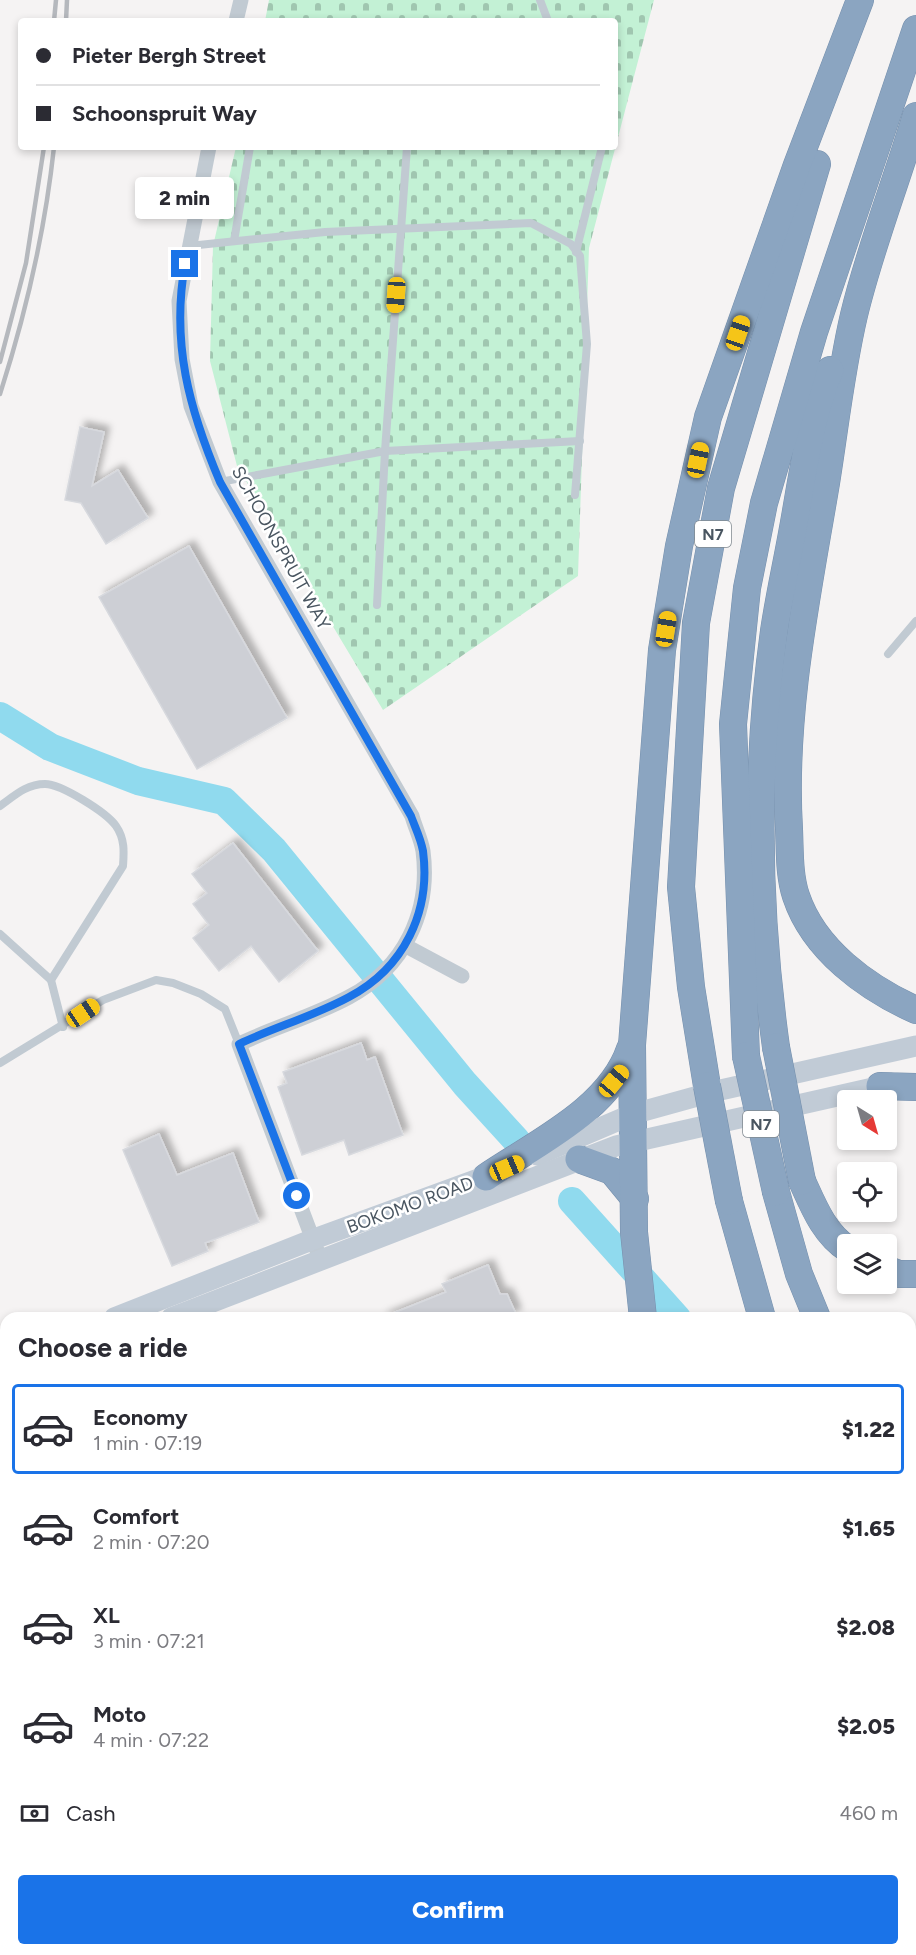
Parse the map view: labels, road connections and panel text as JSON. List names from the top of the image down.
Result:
{
  "streets": {
    "highway": ["N7"],
    "main road": ["BOKOMO ROAD"],
    "street": ["SCHOONSPRUIT WAY"]
  },
  "north": "bottom right",
  "page": {
    "banner": ["Pieter Bergh Street", "Schoonspruit Way"],
    "bubble": "2 min",
    "heading": "Choose a ride",
    "list": [
      {
        "name": "Economy",
        "note": "1 min · 07:19",
        "value": "$1.22"
      },
      {
        "name": "Comfort",
        "note": "2 min · 07:20",
        "value": "$1.65"
      },
      {
        "name": "XL",
        "note": "3 min · 07:21",
        "value": "$2.08"
      },
      {
        "name": "Moto",
        "note": "4 min · 07:22",
        "value": "$2.05"
      }
    ],
    "pay": ["Cash", "460 m"],
    "buttons": "Confirm"
  }
}
